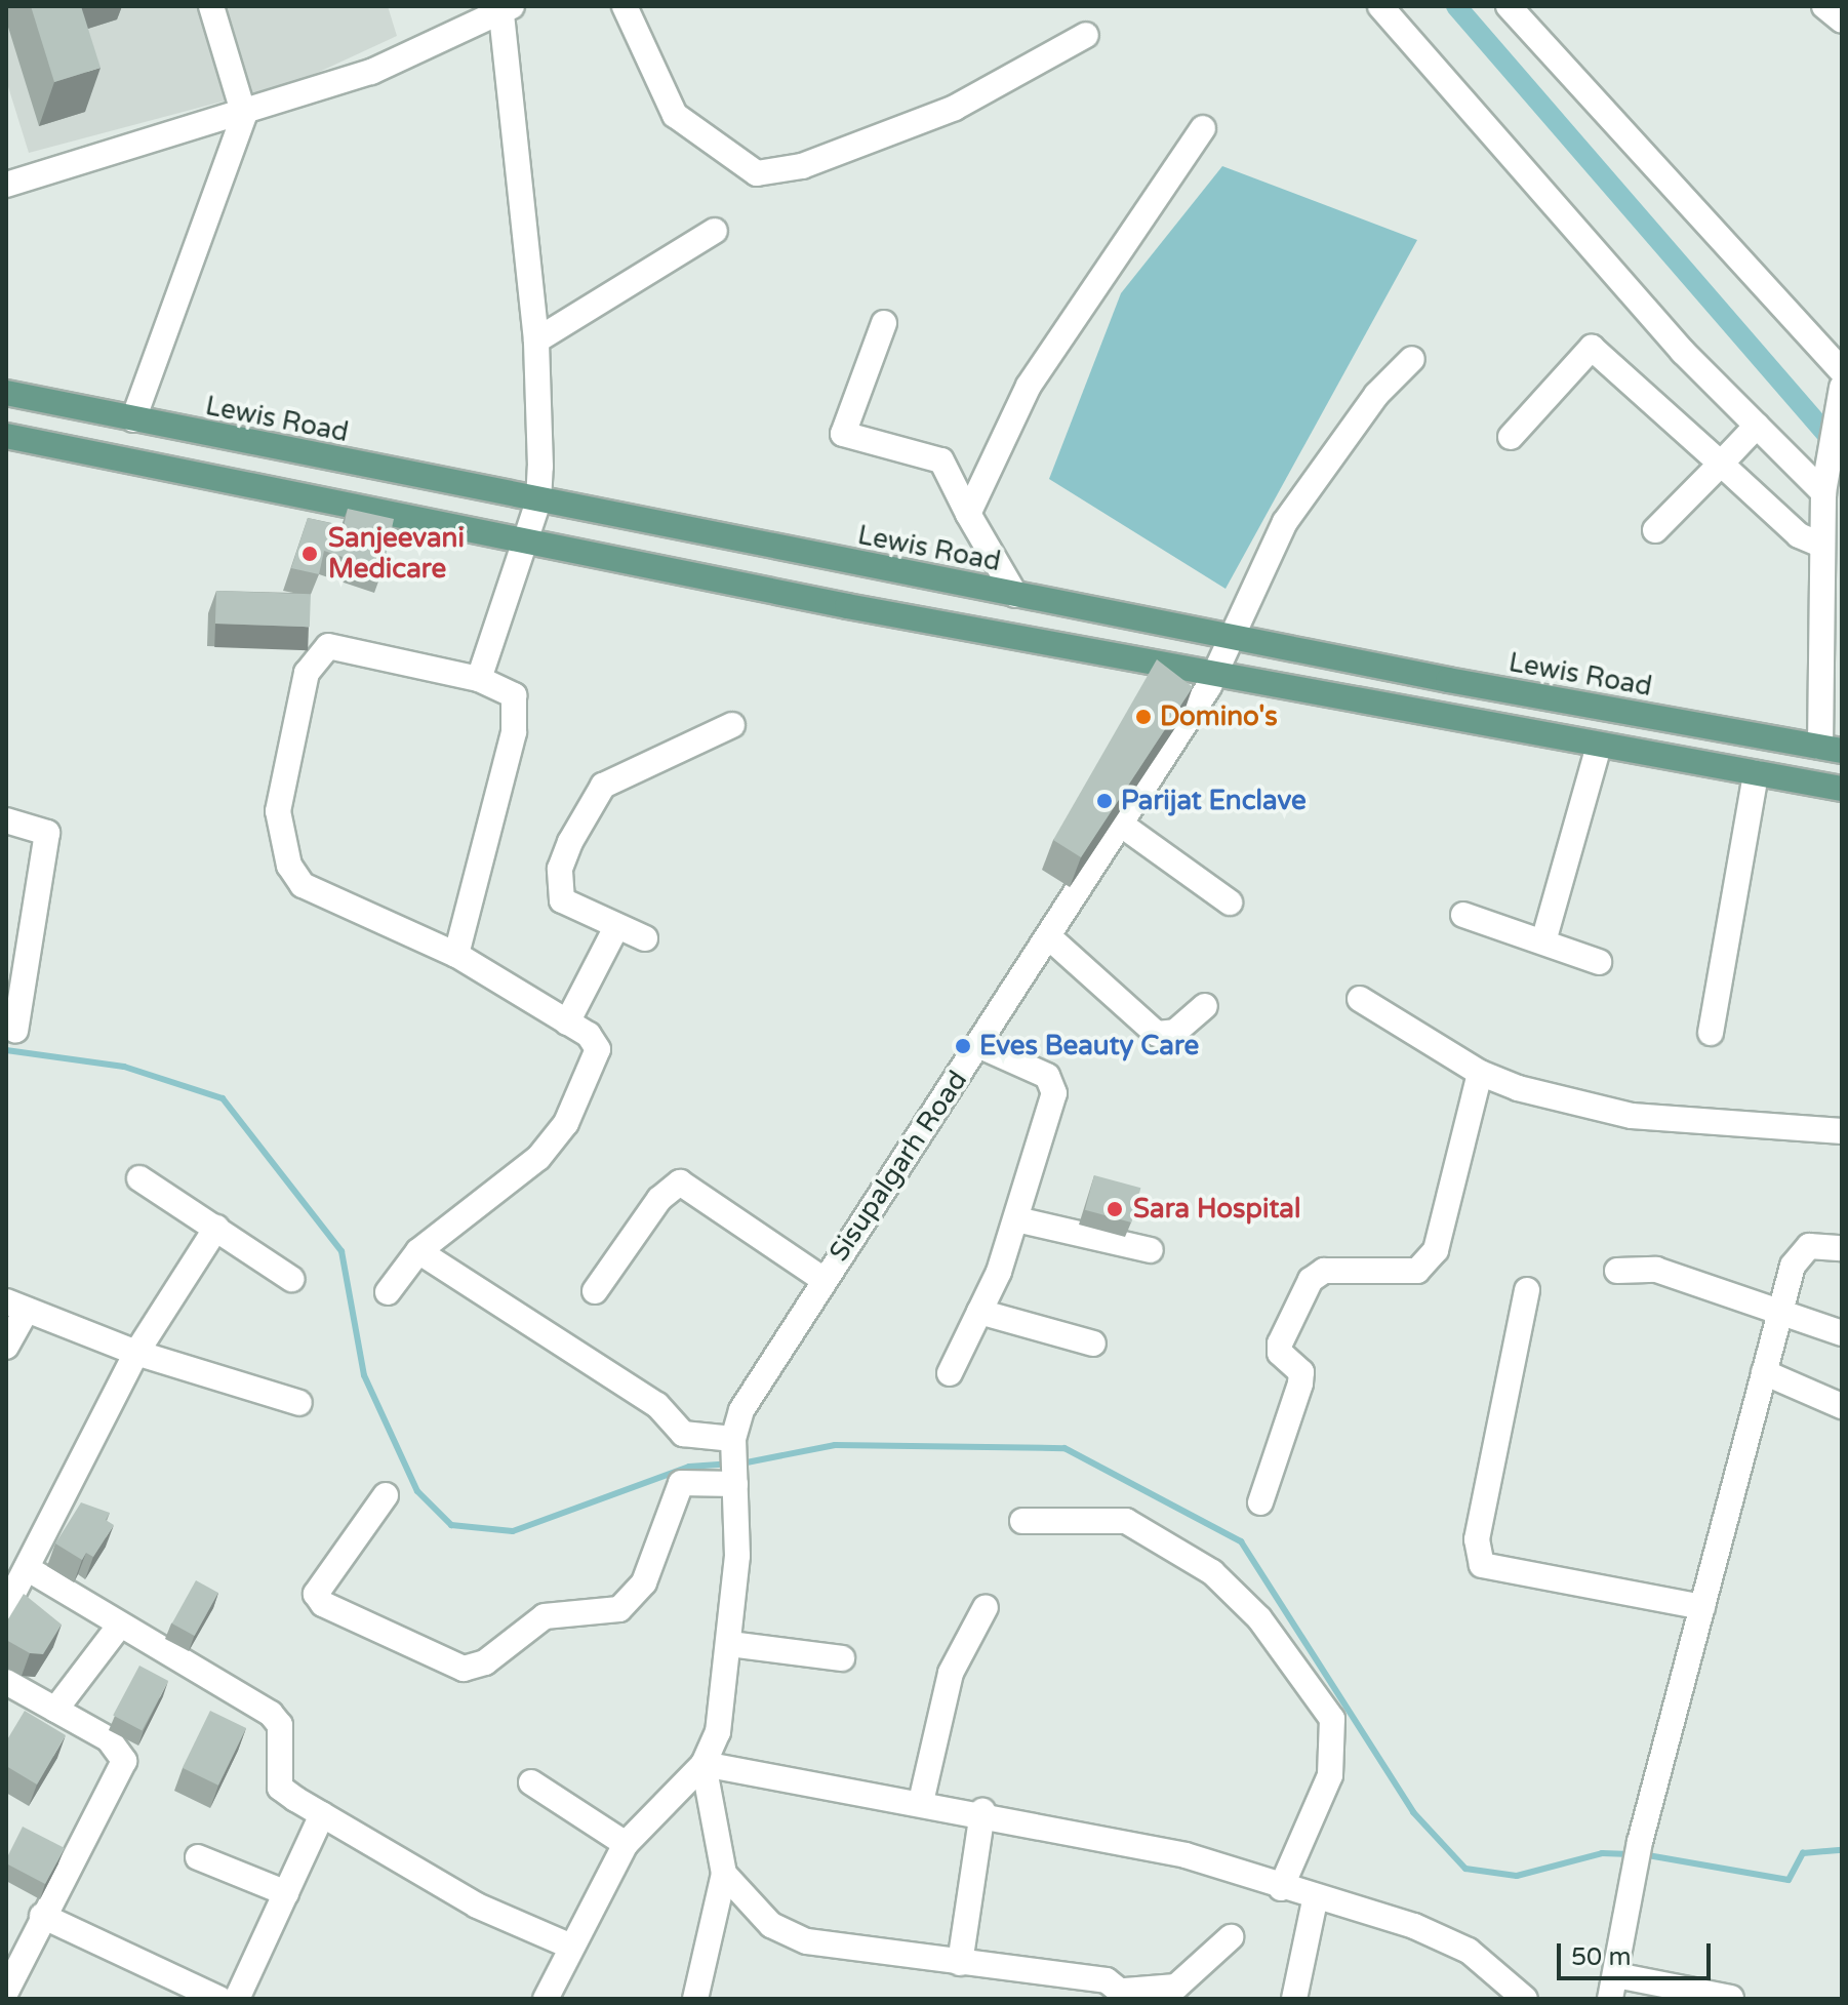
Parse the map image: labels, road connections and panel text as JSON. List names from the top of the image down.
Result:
{
  "streets": {
    "main road": ["Lewis Road"],
    "street": ["Sisupalgarh Road"]
  },
  "crossings": [
    ["Lewis Road", "Sisupalgarh Road"]
  ],
  "places": [
    "Sanjeevani Medicare",
    "Domino's",
    "Parijat Enclave",
    "Eves Beauty Care",
    "Sara Hospital"
  ],
  "scale_bar": "50 m"
}
